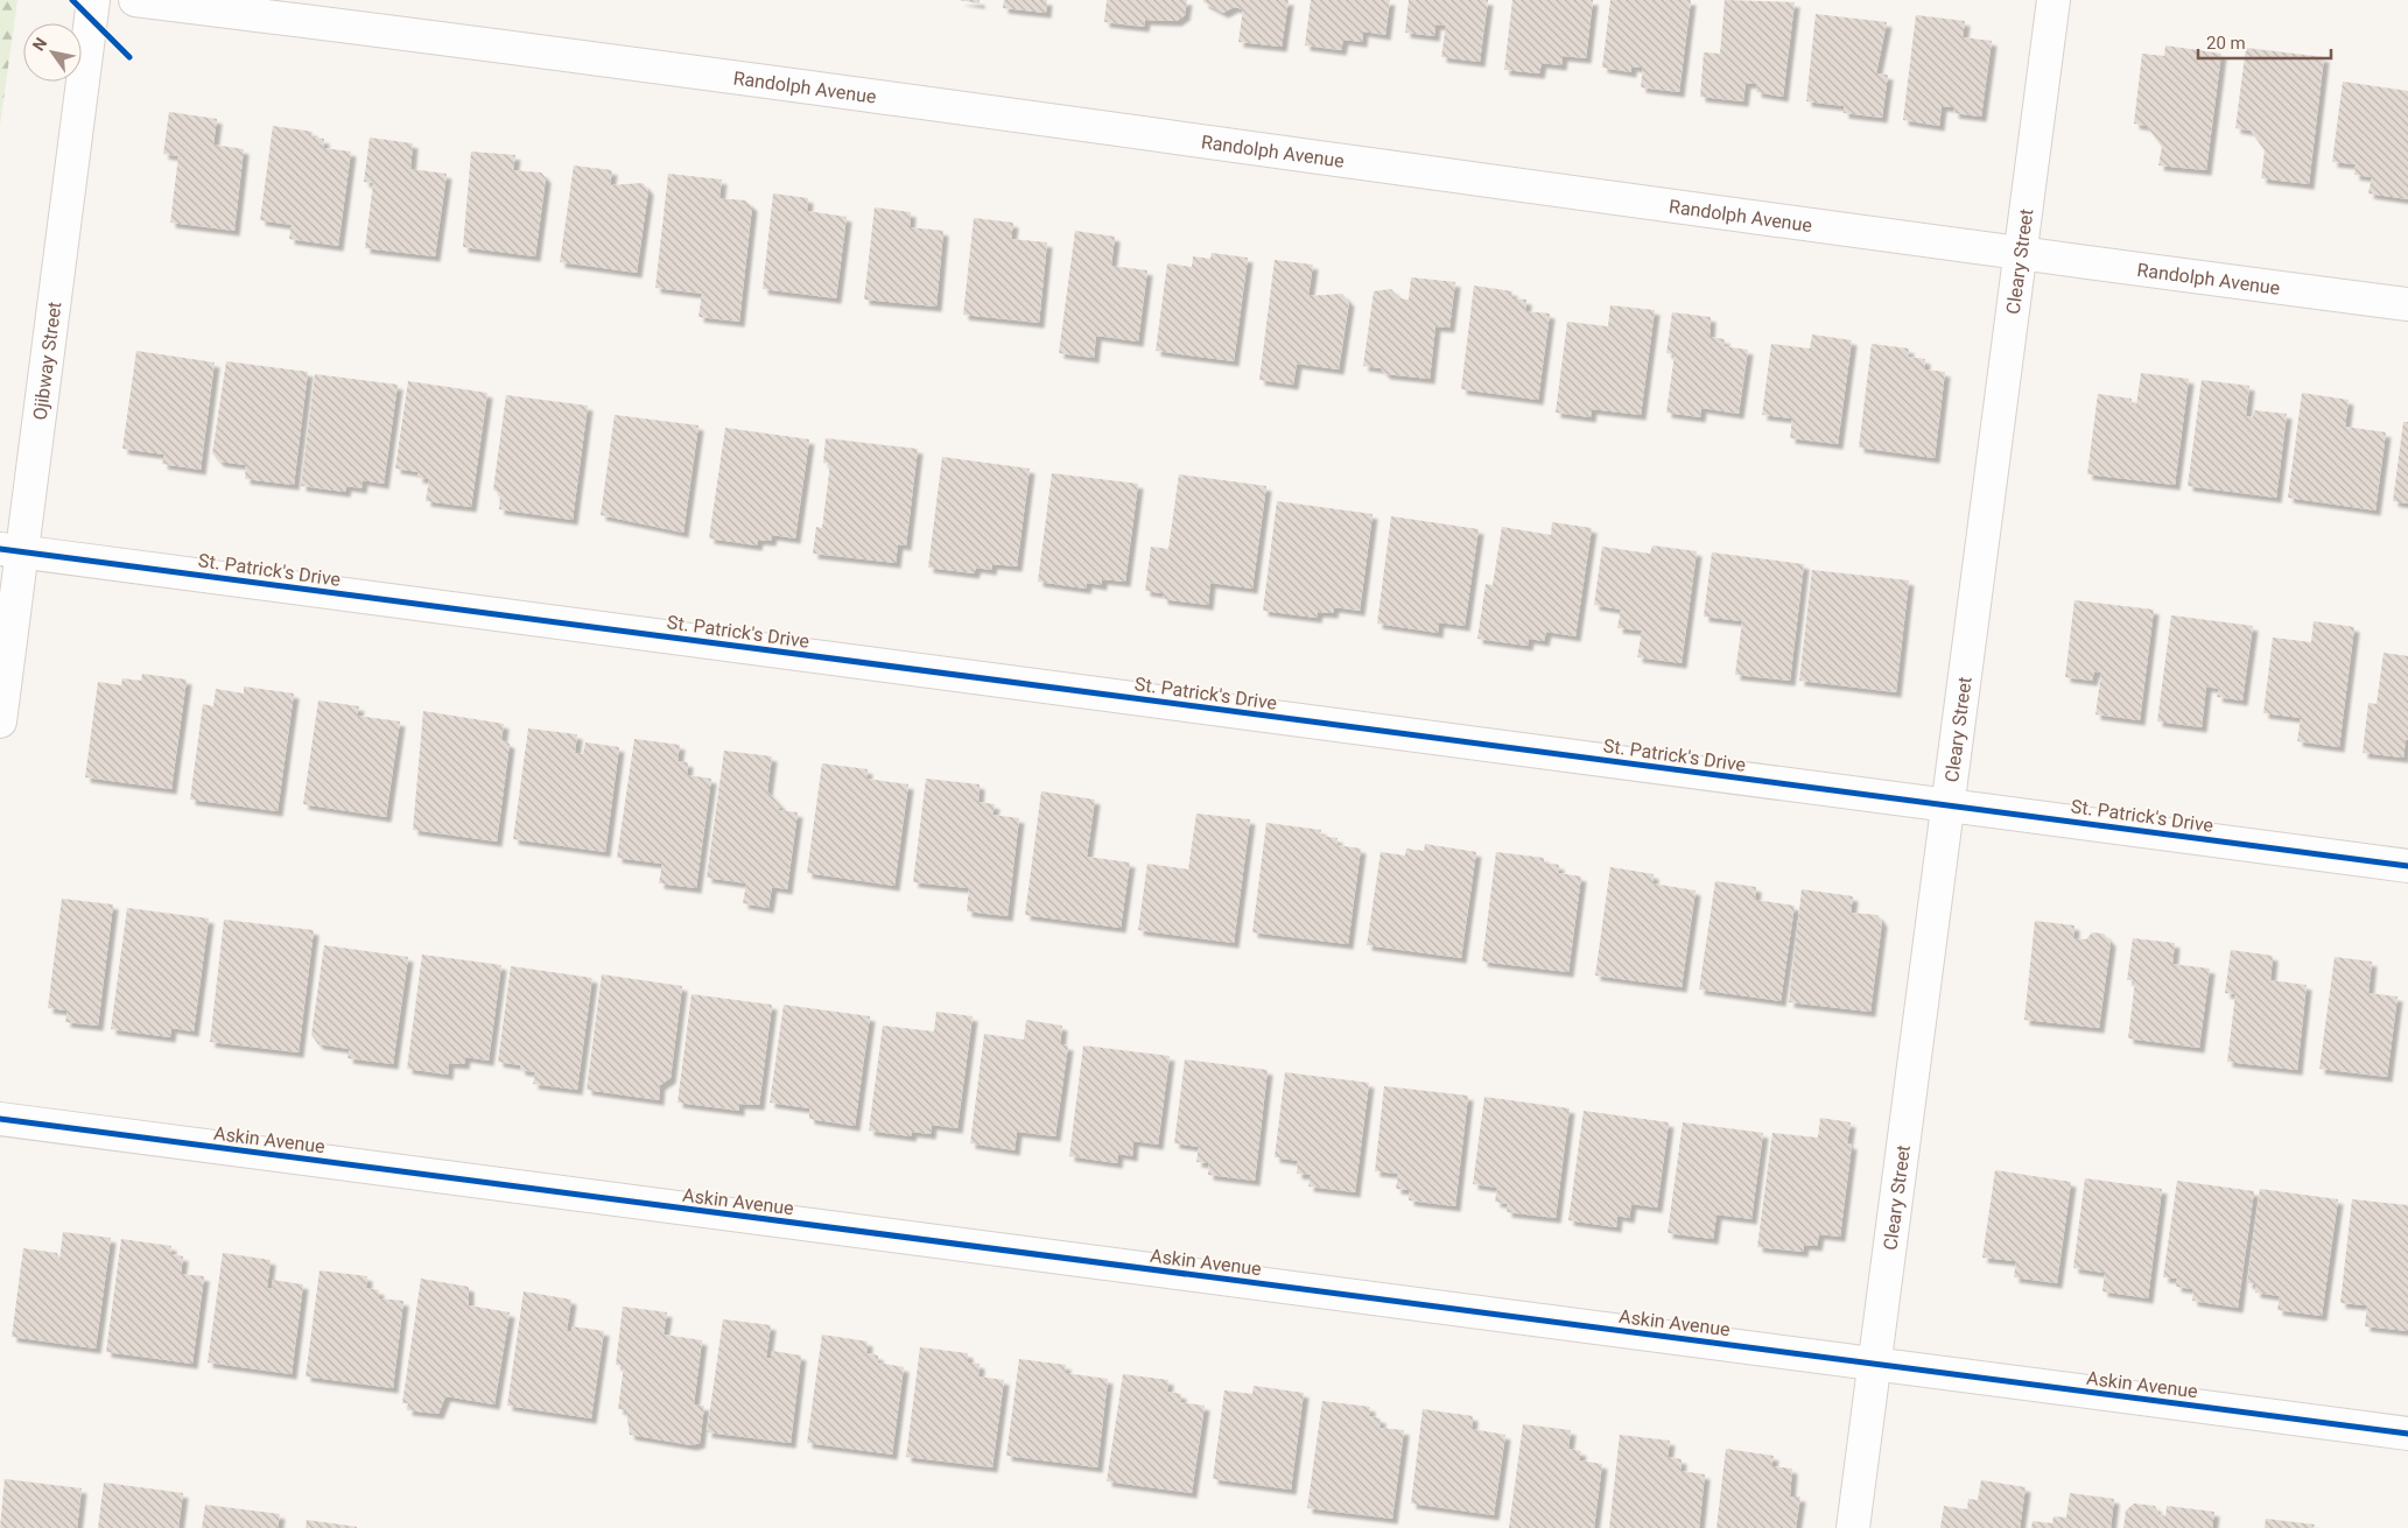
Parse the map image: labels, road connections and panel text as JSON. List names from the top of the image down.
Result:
{
  "streets": {
    "street": [
      "Randolph Avenue",
      "Cleary Street",
      "Ojibway Street",
      "St. Patrick's Drive",
      "Askin Avenue"
    ]
  },
  "crossings": [
    ["Randolph Avenue", "Cleary Street"],
    ["Cleary Street", "St. Patrick's Drive"],
    ["Cleary Street", "Askin Avenue"],
    ["Ojibway Street", "St. Patrick's Drive"]
  ],
  "scale_bar": "20 m",
  "north": "top left"
}
